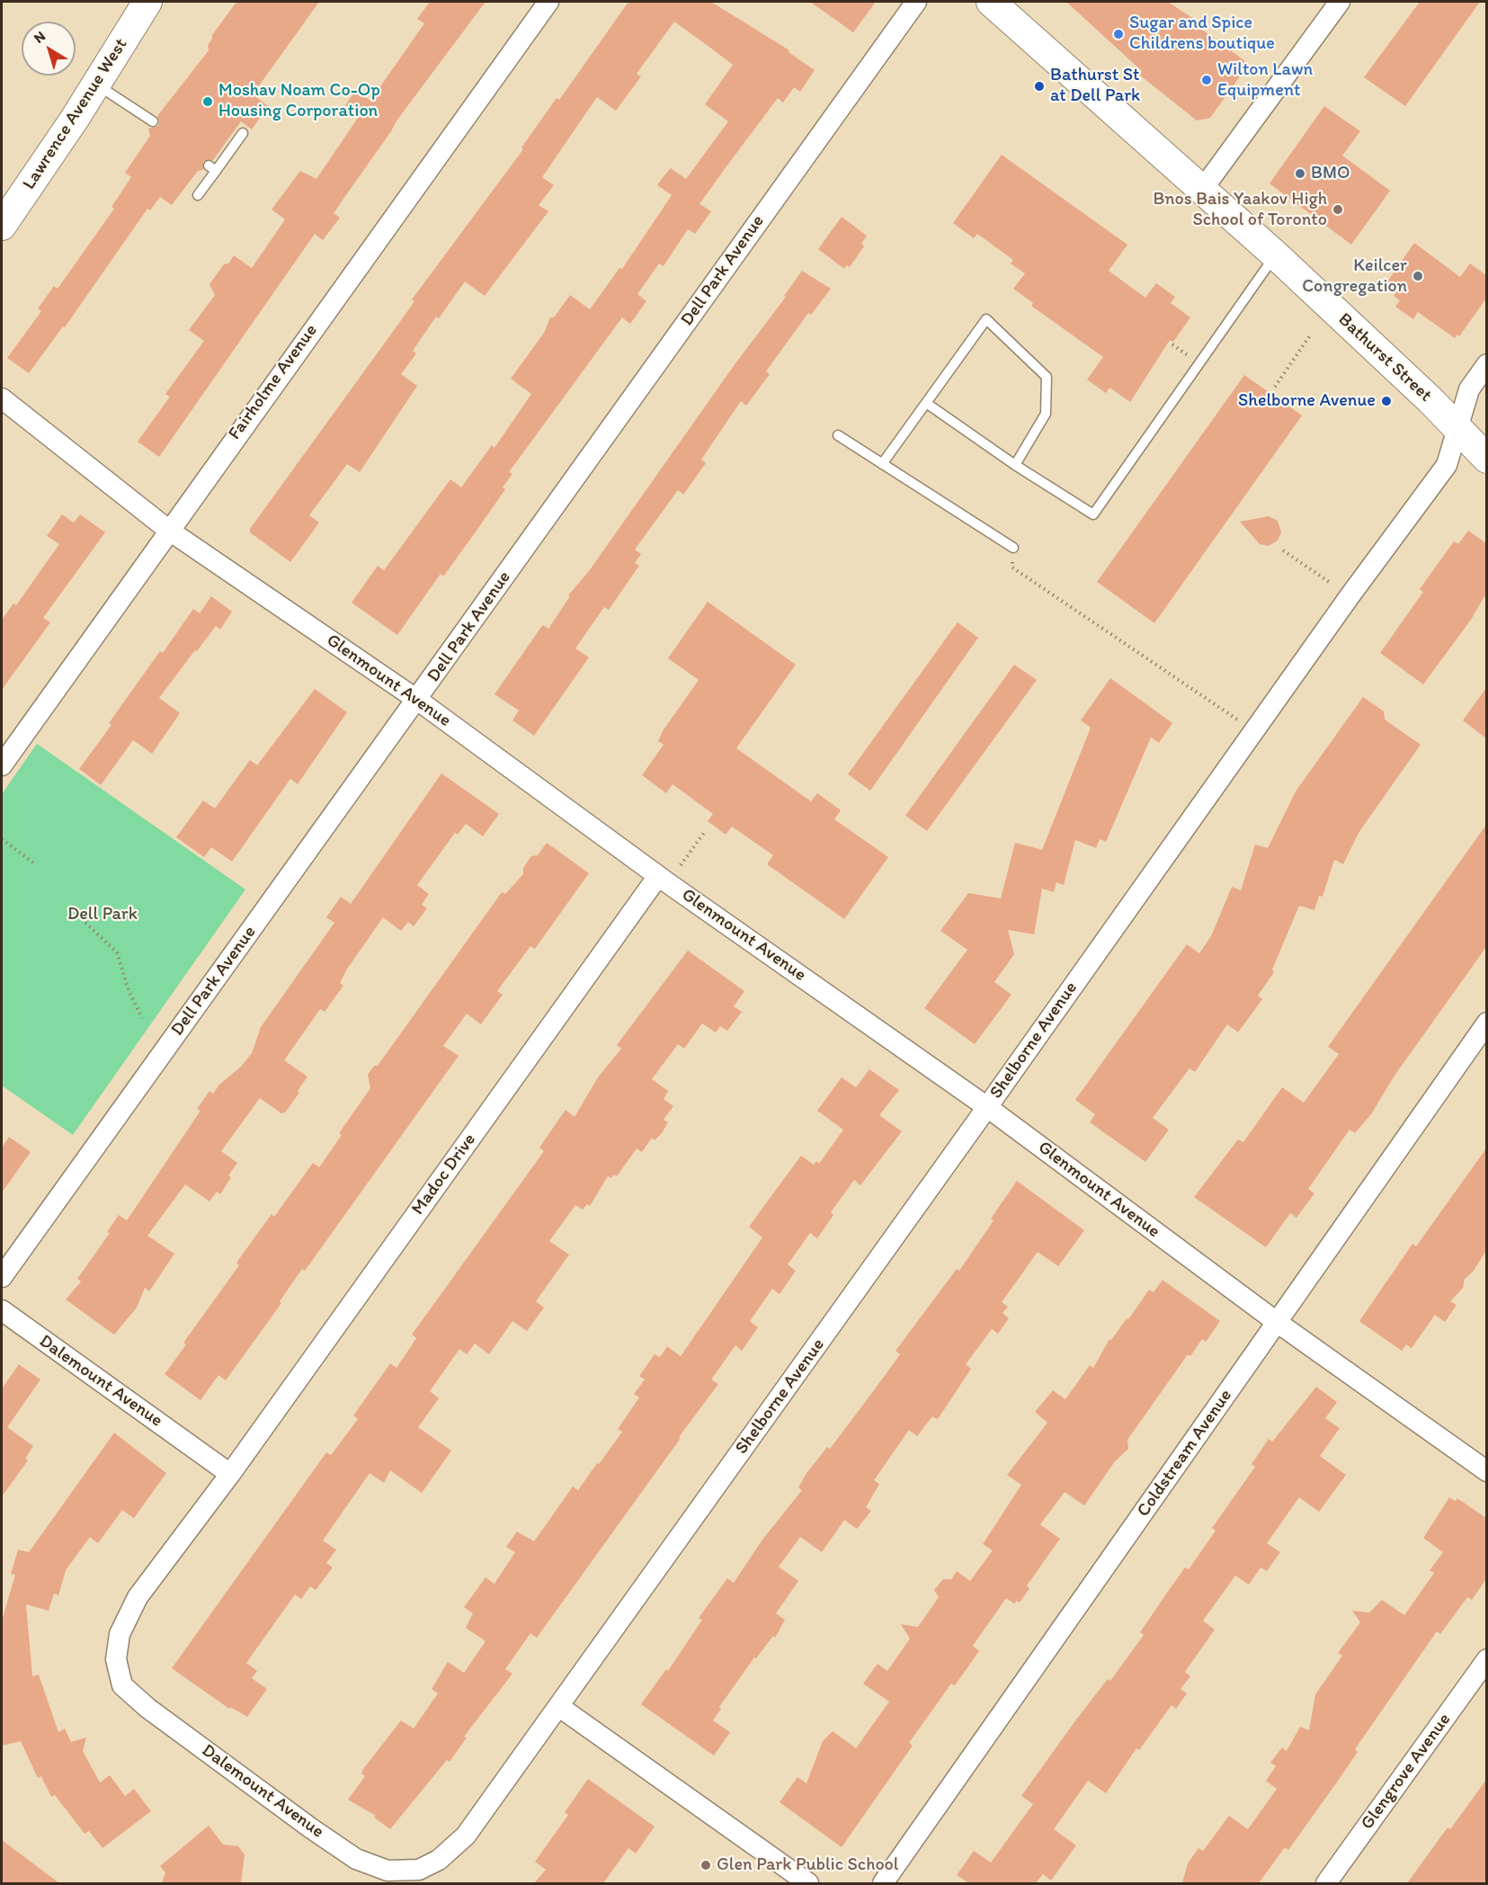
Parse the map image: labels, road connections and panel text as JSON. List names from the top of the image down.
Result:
{
  "streets": {
    "main road": ["Lawrence Avenue West", "Bathurst Street"],
    "street": [
      "Dell Park Avenue",
      "Fairholme Avenue",
      "Glenmount Avenue",
      "Shelborne Avenue",
      "Madoc Drive",
      "Dalemount Avenue",
      "Coldstream Avenue",
      "Glengrove Avenue"
    ]
  },
  "crossings": [
    ["Dell Park Avenue", "Glenmount Avenue"],
    ["Bathurst Street", "Shelborne Avenue"],
    ["Fairholme Avenue", "Glenmount Avenue"],
    ["Glenmount Avenue", "Shelborne Avenue"],
    ["Glenmount Avenue", "Madoc Drive"],
    ["Glenmount Avenue", "Coldstream Avenue"],
    ["Shelborne Avenue", "Dalemount Avenue"],
    ["Madoc Drive", "Dalemount Avenue"]
  ],
  "parks": ["Dell Park"],
  "places": [
    "Sugar and Spice Childrens boutique",
    "Wilton Lawn Equipment",
    "Bathurst St at Dell Park",
    "Moshav Noam Co-Op Housing Corporation",
    "BMO",
    "Bnos Bais Yaakov High School of Toronto",
    "Keilcer Congregation",
    "Shelborne Avenue",
    "Glen Park Public School"
  ],
  "north": "top left"
}
